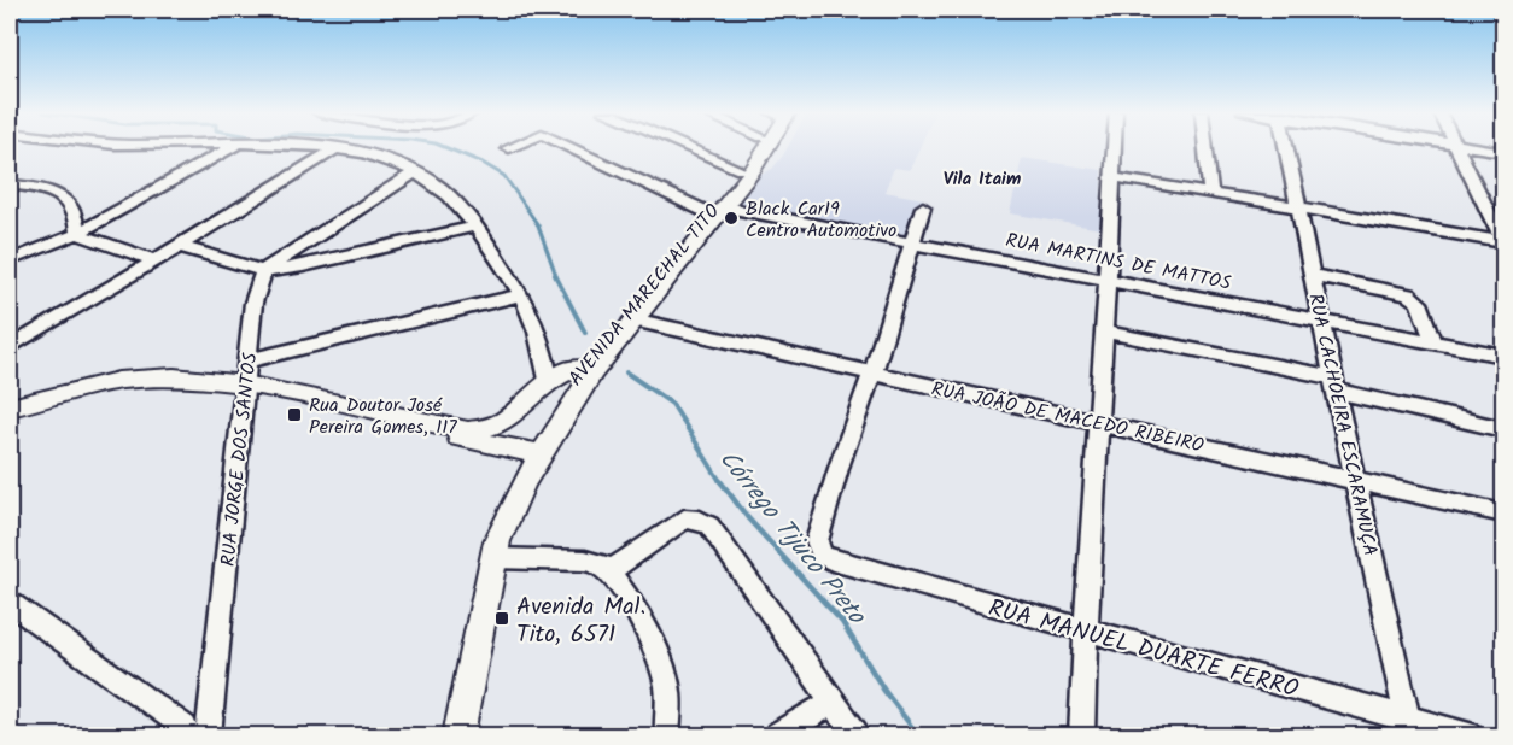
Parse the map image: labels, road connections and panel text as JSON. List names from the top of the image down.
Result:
{
  "streets": {
    "main road": ["AVENIDA MARECHAL TITO"],
    "street": [
      "RUA MARTINS DE MATTOS",
      "RUA JOÃO DE MACEDO RIBEIRO",
      "RUA CACHOEIRA ESCARAMUÇA",
      "RUA JORGE DOS SANTOS",
      "RUA MANUEL DUARTE FERRO"
    ]
  },
  "crossings": [
    ["RUA MARTINS DE MATTOS", "AVENIDA MARECHAL TITO"],
    ["RUA MARTINS DE MATTOS", "RUA CACHOEIRA ESCARAMUÇA"],
    ["AVENIDA MARECHAL TITO", "RUA JOÃO DE MACEDO RIBEIRO"],
    ["RUA JOÃO DE MACEDO RIBEIRO", "RUA CACHOEIRA ESCARAMUÇA"],
    ["RUA JOÃO DE MACEDO RIBEIRO", "RUA MANUEL DUARTE FERRO"],
    ["RUA CACHOEIRA ESCARAMUÇA", "RUA MANUEL DUARTE FERRO"]
  ],
  "districts": ["Vila Itaim"],
  "water": ["Córrego Tijuco Preto"],
  "places": {
    "other": ["Black Car19 Centro Automotivo"],
    "transit": ["Rua Doutor José Pereira Gomes, 117", "Avenida Mal. Tito, 6571"]
  }
}
